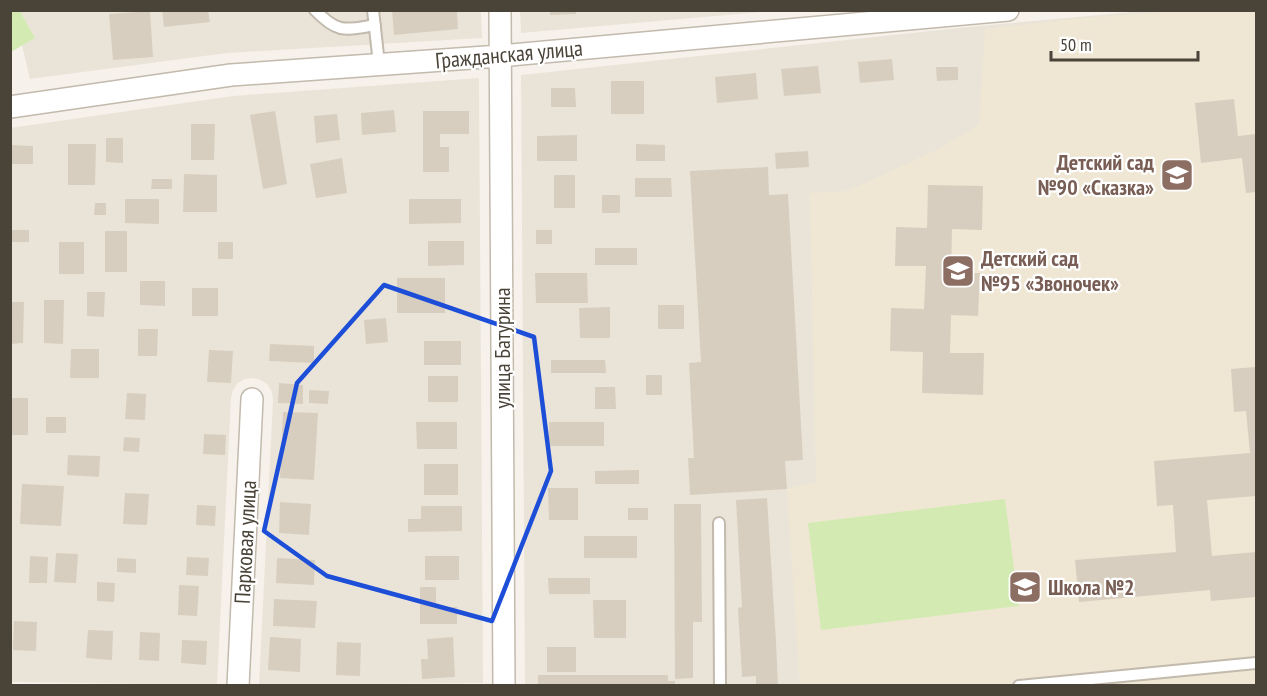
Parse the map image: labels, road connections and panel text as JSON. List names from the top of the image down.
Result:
{
  "streets": {
    "street": ["Гражданская улица", "улица Батурина", "Парковая улица"]
  },
  "crossings": [
    ["Гражданская улица", "улица Батурина"]
  ],
  "places": {
    "school or university": ["Детский сад №90 «Сказка»", "Детский сад №95 «Звоночек»", "Школа №2"]
  },
  "scale_bar": "50 m"
}
